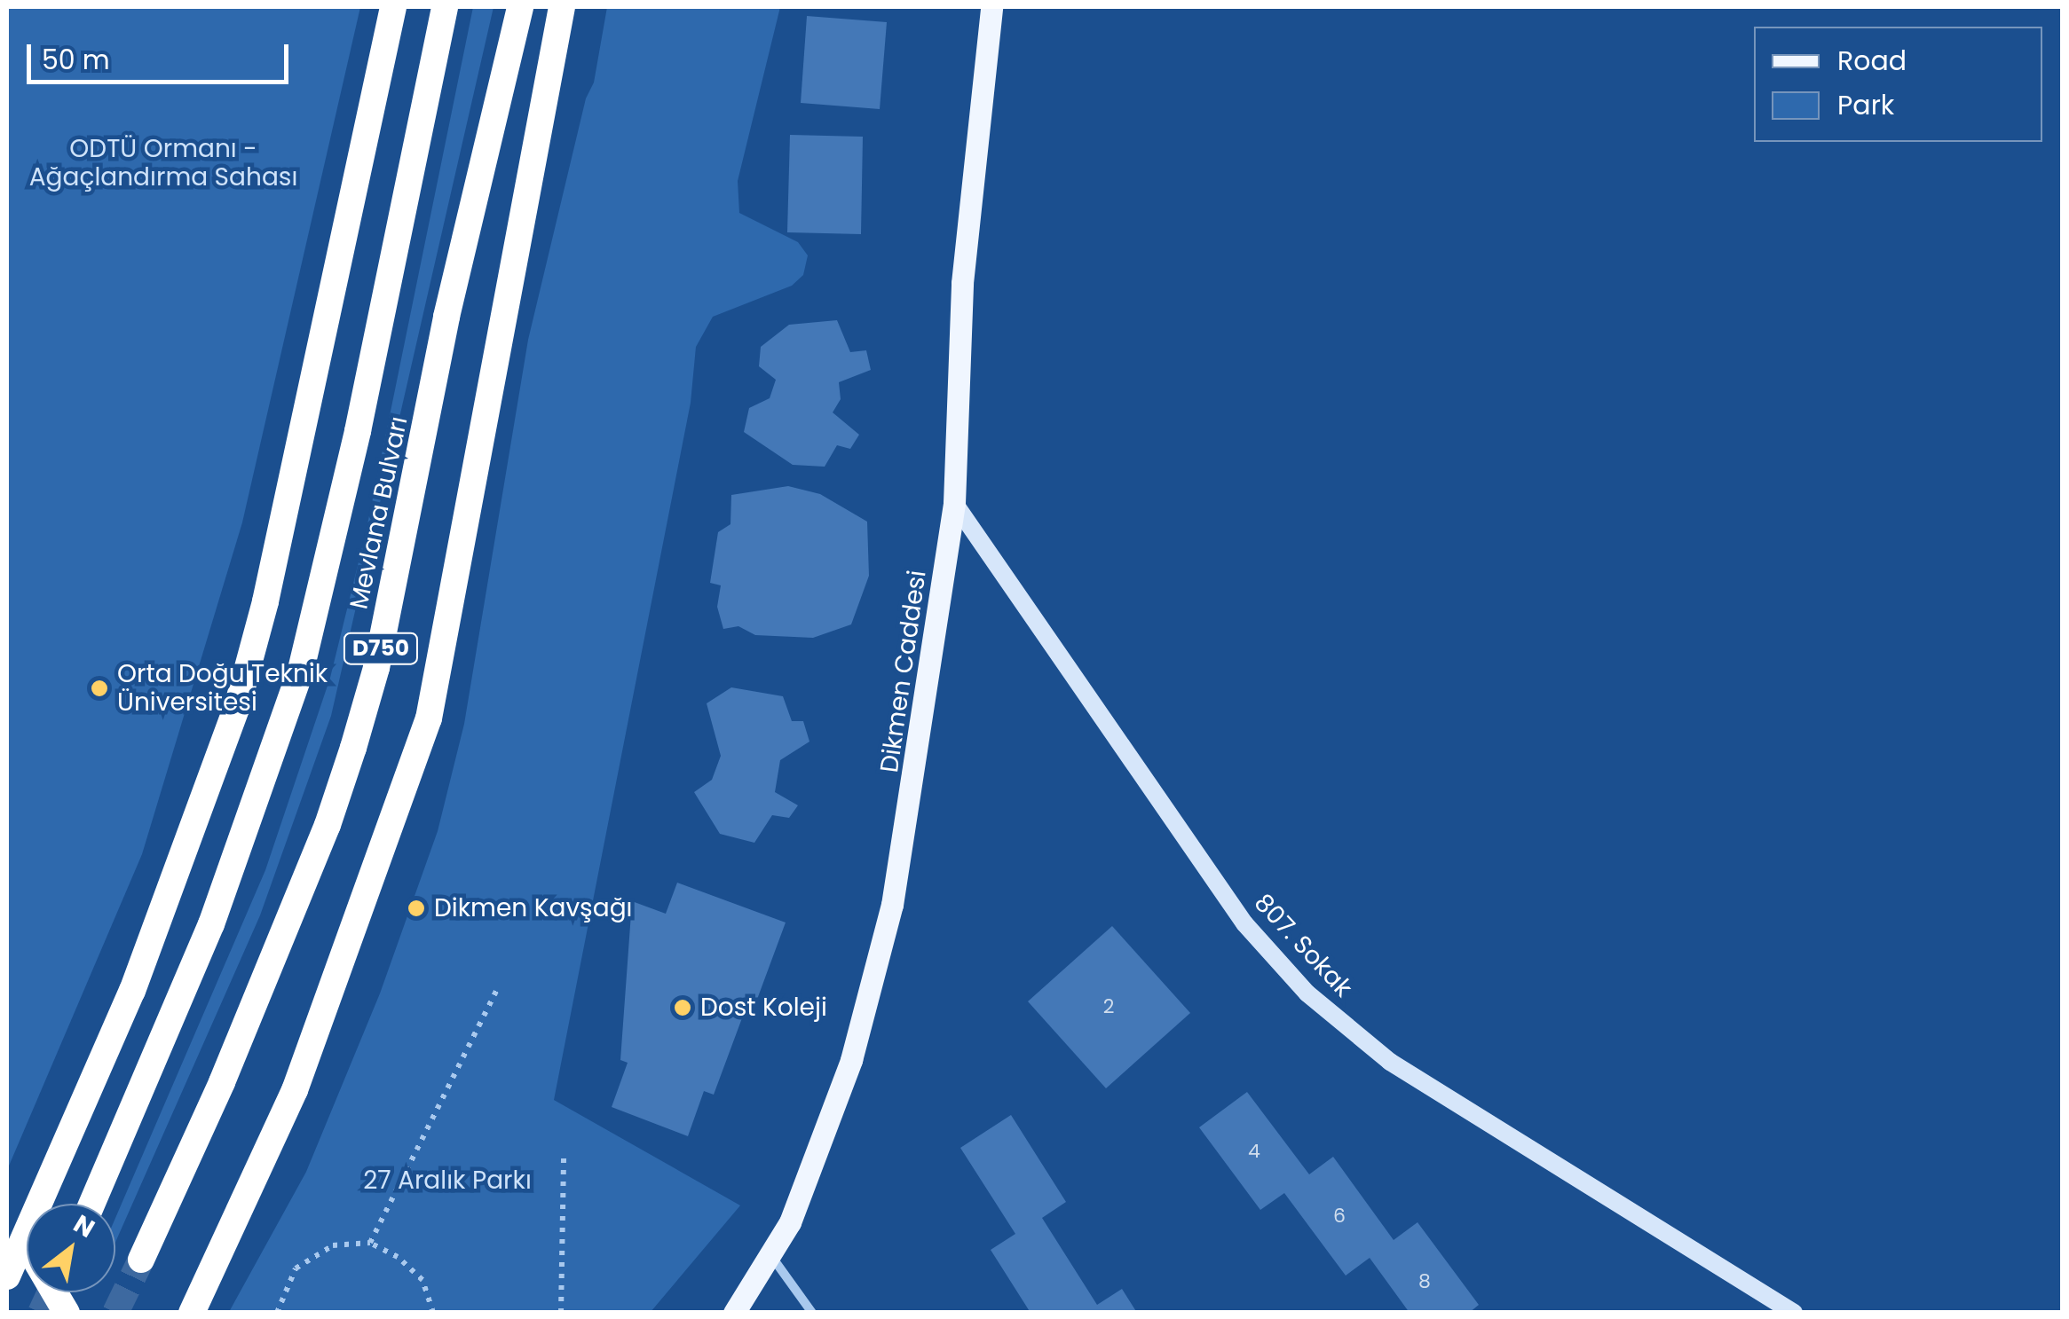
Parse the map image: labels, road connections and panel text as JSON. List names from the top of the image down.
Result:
{
  "streets": {
    "highway": ["Mevlana Bulvarı", "D750"],
    "main road": ["Dikmen Caddesi", "807. Sokak"]
  },
  "crossings": [
    ["Dikmen Caddesi", "807. Sokak"]
  ],
  "parks": ["ODTÜ Ormanı - Ağaçlandırma Sahası", "27 Aralık Parkı"],
  "places": ["Orta Doğu Teknik Üniversitesi", "Dikmen Kavşağı", "Dost Koleji"],
  "house_numbers": [
    "2",
    "4",
    "6",
    "8"
  ],
  "legend": ["Road", "Park"],
  "scale_bar": "50 m",
  "north": "top right"
}
